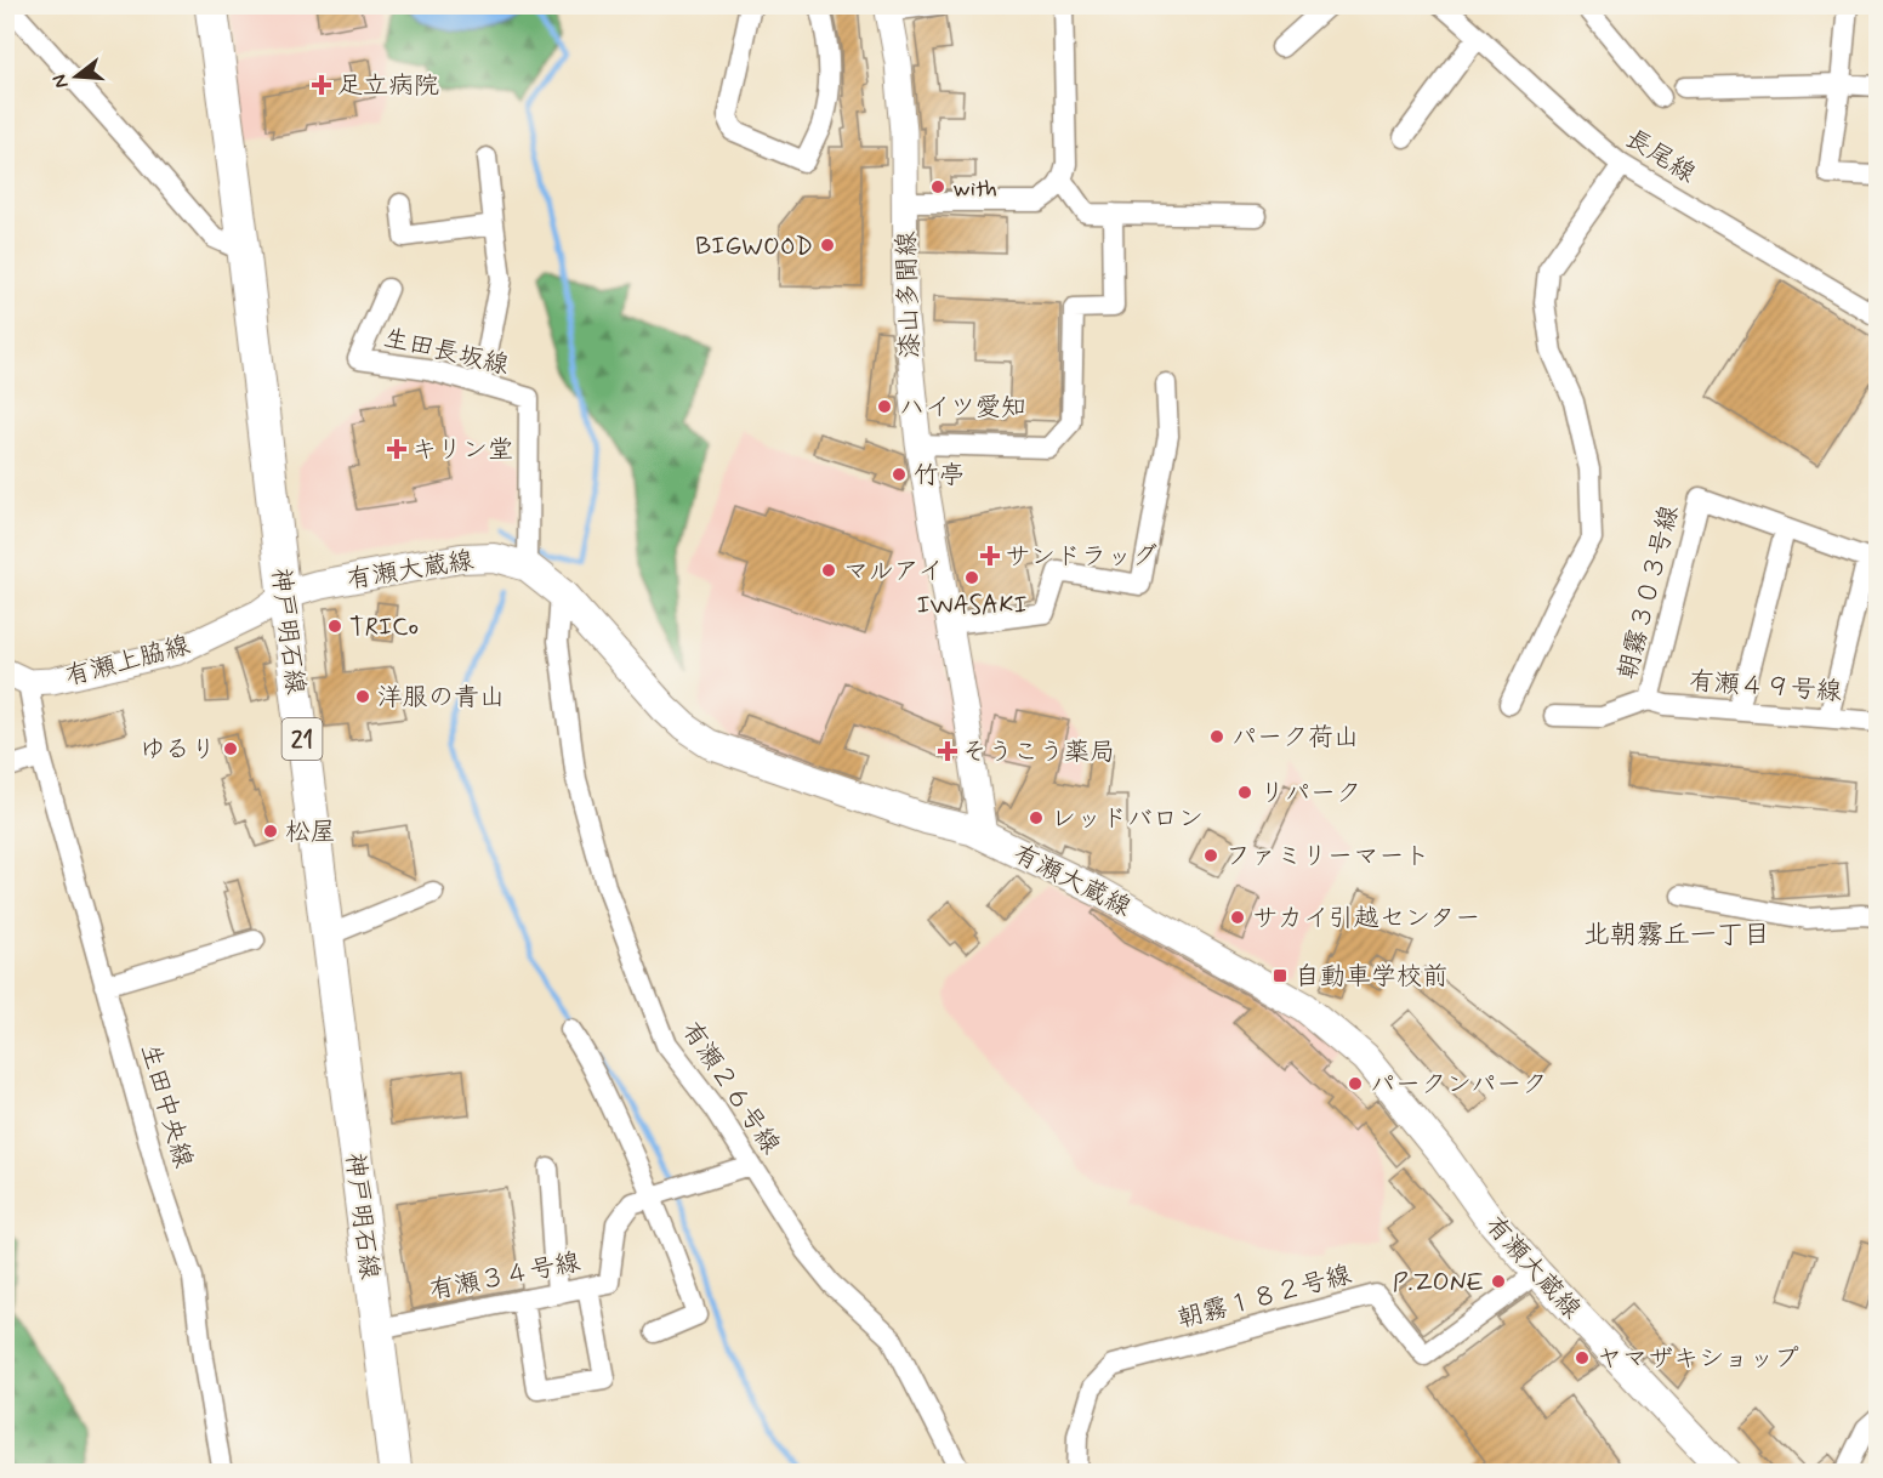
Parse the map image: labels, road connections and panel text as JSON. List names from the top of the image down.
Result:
{
  "streets": {
    "main road": ["有瀬大蔵線", "神戸明石線", "21"],
    "street": [
      "長尾線",
      "漆山多聞線",
      "生田長坂線",
      "朝霧３０３号線",
      "有瀬上脇線",
      "有瀬４９号線",
      "有瀬２６号線",
      "生田中央線",
      "有瀬３４号線",
      "朝霧１８２号線"
    ]
  },
  "crossings": [
    ["漆山多聞線", "有瀬大蔵線"],
    ["生田長坂線", "有瀬大蔵線"],
    ["有瀬大蔵線", "神戸明石線"],
    ["有瀬大蔵線", "有瀬上脇線"],
    ["有瀬大蔵線", "有瀬２６号線"],
    ["有瀬大蔵線", "朝霧１８２号線"],
    ["朝霧３０３号線", "有瀬４９号線"],
    ["神戸明石線", "有瀬上脇線"],
    ["神戸明石線", "有瀬３４号線"],
    ["有瀬上脇線", "生田中央線"],
    ["有瀬２６号線", "有瀬３４号線"]
  ],
  "districts": ["北朝霧丘一丁目"],
  "places": {
    "health": [
      "足立病院",
      "キリン堂",
      "サンドラッグ",
      "そうこう薬局"
    ],
    "other": [
      "with",
      "BIGWOOD",
      "ハイツ愛知",
      "竹亭",
      "マルアイ",
      "IWASAKI",
      "TRICo",
      "洋服の青山",
      "パーク荷山",
      "ゆるり",
      "リパーク",
      "レッドバロン",
      "松屋",
      "ファミリーマート",
      "サカイ引越センター",
      "パークンパーク",
      "P.ZONE",
      "ヤマザキショップ"
    ],
    "transit": ["自動車学校前"]
  },
  "north": "left"
}
